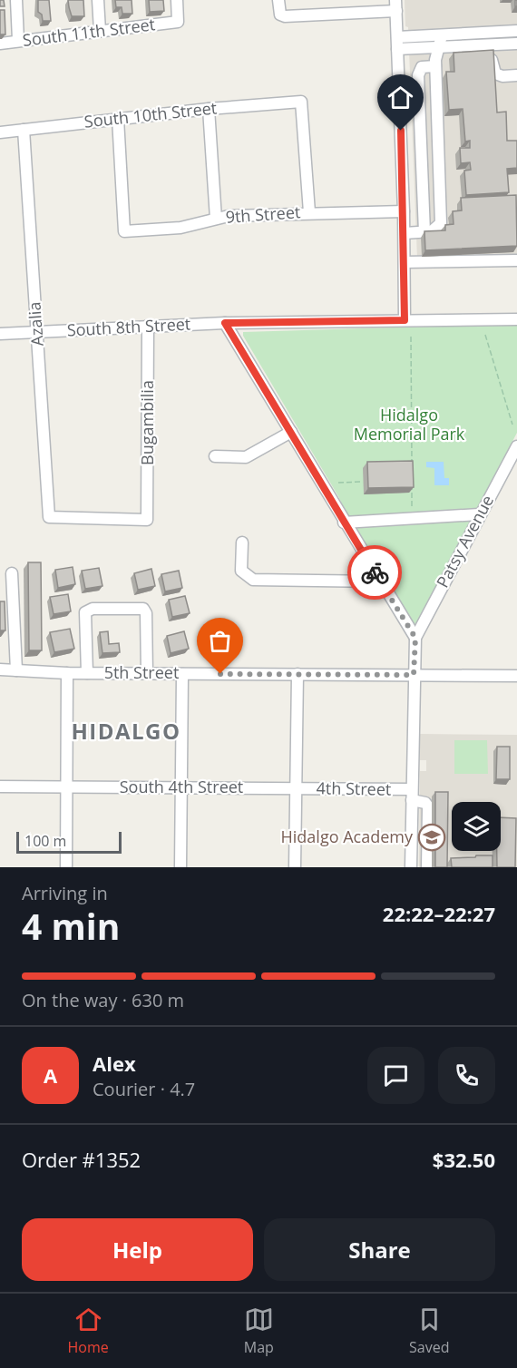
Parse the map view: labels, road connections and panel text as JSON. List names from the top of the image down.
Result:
{
  "streets": {
    "street": [
      "South 11th Street",
      "South 10th Street",
      "9th Street",
      "Azalia",
      "South 8th Street",
      "Bugambilia",
      "Patsy Avenue",
      "5th Street",
      "South 4th Street",
      "4th Street"
    ]
  },
  "crossings": [
    ["South 10th Street", "9th Street"],
    ["South 10th Street", "Azalia"],
    ["Azalia", "South 8th Street"],
    ["Azalia", "Bugambilia"],
    ["South 8th Street", "Bugambilia"],
    ["South 4th Street", "4th Street"]
  ],
  "districts": ["HIDALGO"],
  "parks": ["Hidalgo Memorial Park"],
  "places": {
    "school or university": ["Hidalgo Academy"]
  },
  "scale_bar": "100 m",
  "page": {
    "scale": "100 m",
    "heading": ["4 min", "Arriving in", "22:22–22:27"],
    "panel": [
      "Alex",
      "Courier · 4.7",
      "Order #1352",
      "$32.50"
    ],
    "bar": "On the way · 630 m",
    "round": "A",
    "buttons": ["Help", "Share"],
    "tabs": ["Home", "Map", "Saved"]
  }
}
